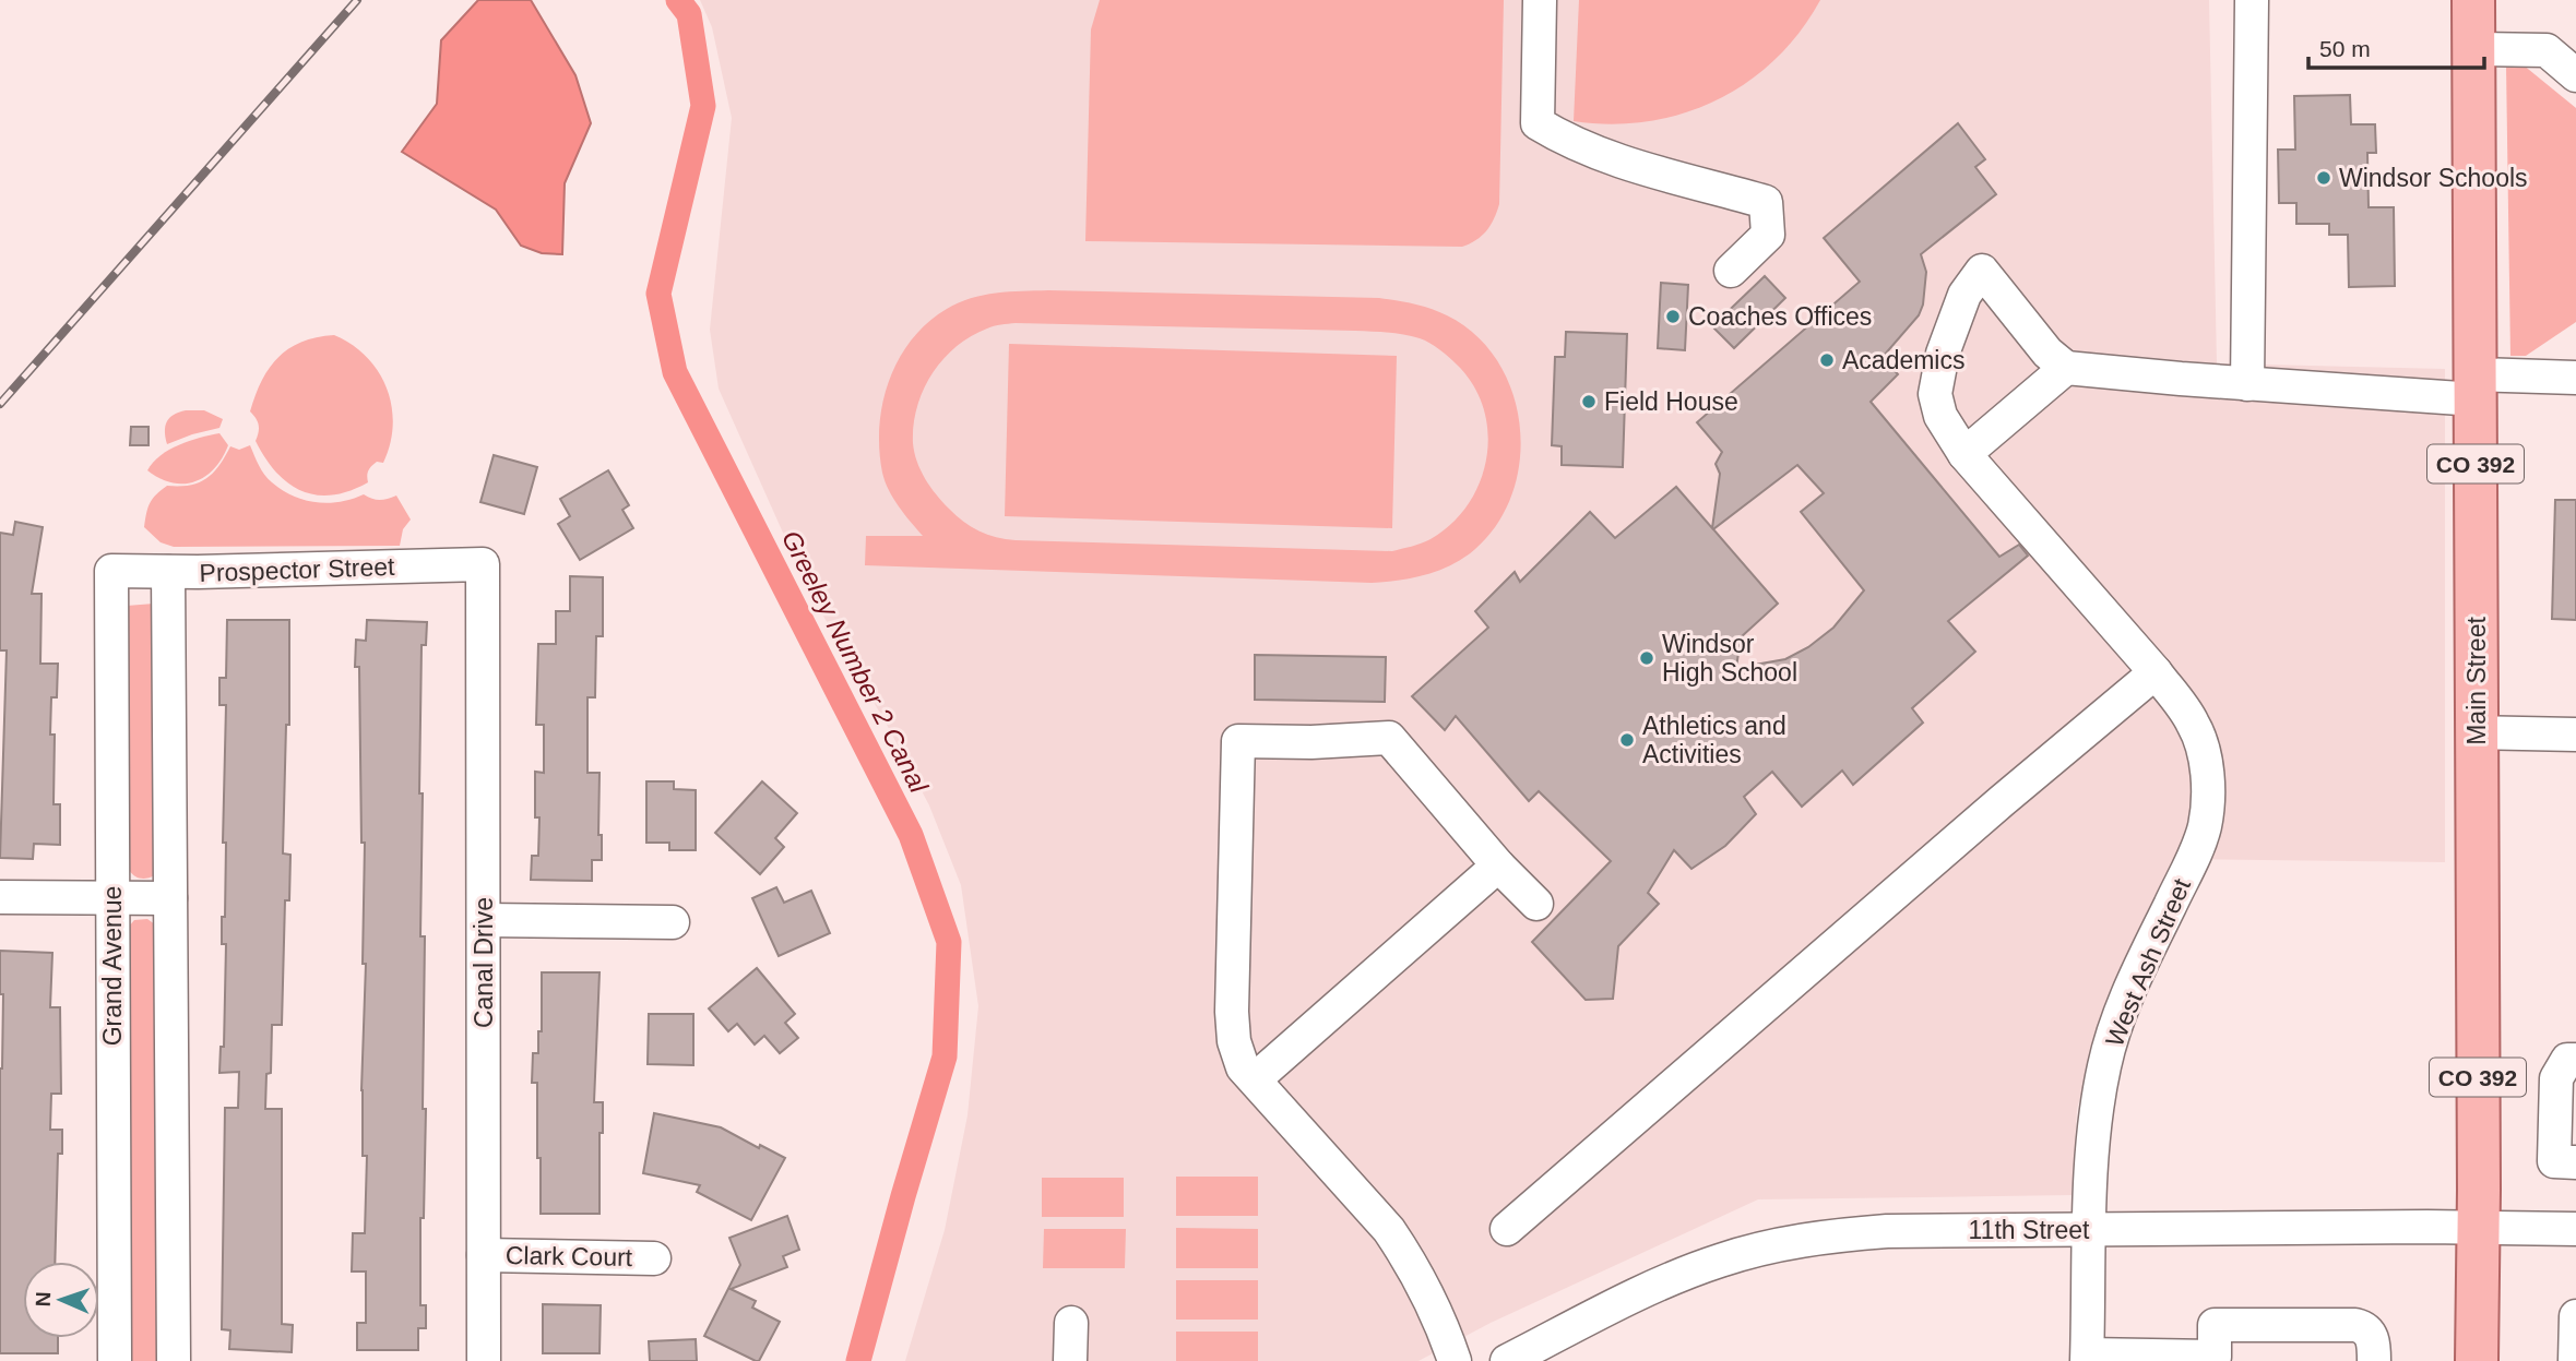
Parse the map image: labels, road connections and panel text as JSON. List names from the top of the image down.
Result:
{
  "streets": {
    "main road": ["CO 392", "Main Street"],
    "street": [
      "Prospector Street",
      "Canal Drive",
      "West Ash Street",
      "Grand Avenue",
      "11th Street",
      "Clark Court"
    ]
  },
  "crossings": [
    ["Prospector Street", "Canal Drive"],
    ["Prospector Street", "Grand Avenue"],
    ["Main Street", "11th Street"],
    ["Canal Drive", "Clark Court"],
    ["West Ash Street", "11th Street"]
  ],
  "water": ["Greeley Number 2 Canal"],
  "places": [
    "Windsor Schools",
    "Coaches Offices",
    "Academics",
    "Field House",
    "Windsor High School",
    "Athletics and Activities"
  ],
  "scale_bar": "50 m",
  "north": "left"
}
